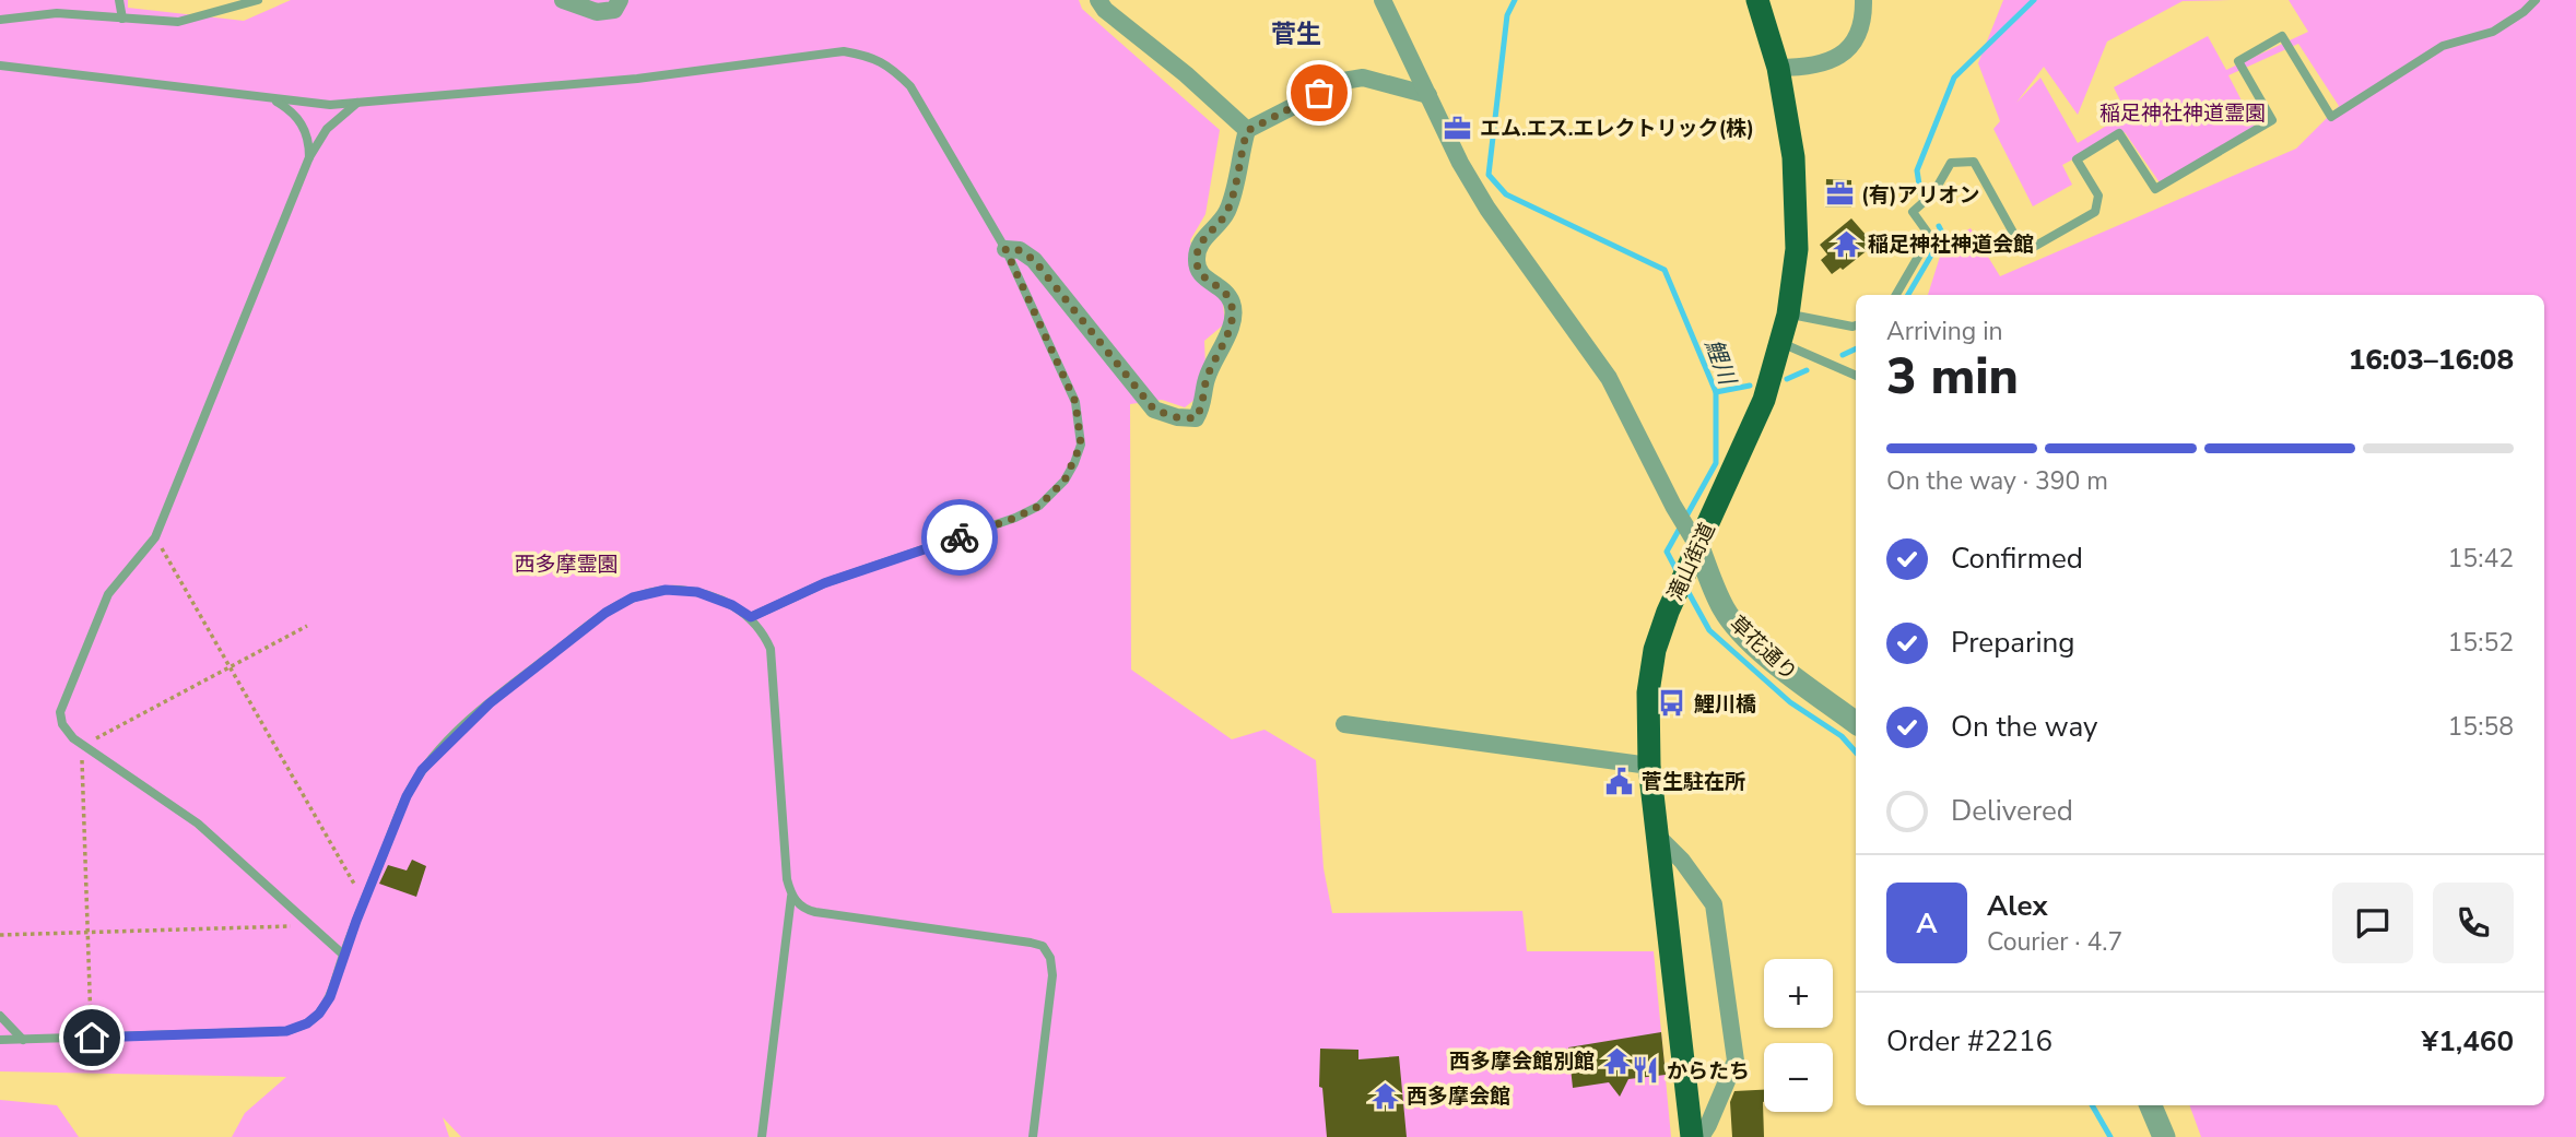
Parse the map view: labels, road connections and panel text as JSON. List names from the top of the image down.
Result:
{
  "streets": {
    "highway": ["滝山街道"],
    "street": ["草花通り"]
  },
  "crossings": [
    ["滝山街道", "草花通り"]
  ],
  "districts": ["菅生"],
  "water": ["鯉川"],
  "parks": ["稲足神社神道霊園", "西多摩霊園"],
  "places": {
    "office": ["エム.エス.エレクトリック(株)", "(有)アリオン"],
    "temple": ["稲足神社神道会館", "西多摩会館別館", "西多摩会館"],
    "bus stop": ["鯉川橋"],
    "public building": ["菅生駐在所"],
    "restaurant": ["からたち"]
  },
  "page": {
    "heading": ["3 min", "Arriving in", "16:03–16:08"],
    "panel": [
      "Alex",
      "Courier · 4.7",
      "Order #2216",
      "¥1,460"
    ],
    "bar": "On the way · 390 m",
    "list": [
      ["Confirmed", "15:42"],
      ["Preparing", "15:52"],
      ["On the way", "15:58"],
      "Delivered"
    ],
    "round": "A",
    "map_buttons": ["+", "−"]
  }
}
